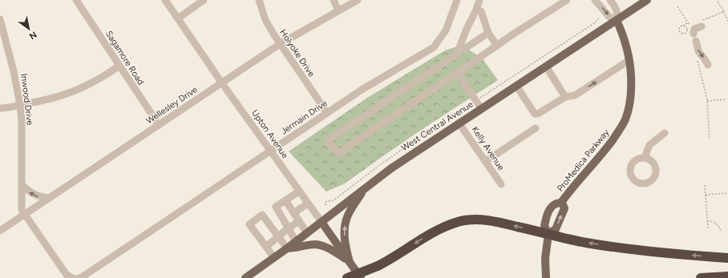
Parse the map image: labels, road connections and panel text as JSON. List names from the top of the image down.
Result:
{
  "streets": {
    "main road": ["West Central Avenue", "Upton Avenue", "ProMedica Parkway"],
    "street": [
      "Holyoke Drive",
      "Sagamore Road",
      "Inwood Drive",
      "Wellesley Drive",
      "Jermain Drive",
      "Kelly Avenue"
    ]
  },
  "crossings": [
    ["Holyoke Drive", "Wellesley Drive"],
    ["Holyoke Drive", "Jermain Drive"],
    ["Sagamore Road", "Wellesley Drive"],
    ["Inwood Drive", "Wellesley Drive"],
    ["Wellesley Drive", "Upton Avenue"],
    ["Jermain Drive", "Upton Avenue"],
    ["West Central Avenue", "Upton Avenue"],
    ["West Central Avenue", "Kelly Avenue"],
    ["West Central Avenue", "ProMedica Parkway"]
  ],
  "north": "bottom right"
}
